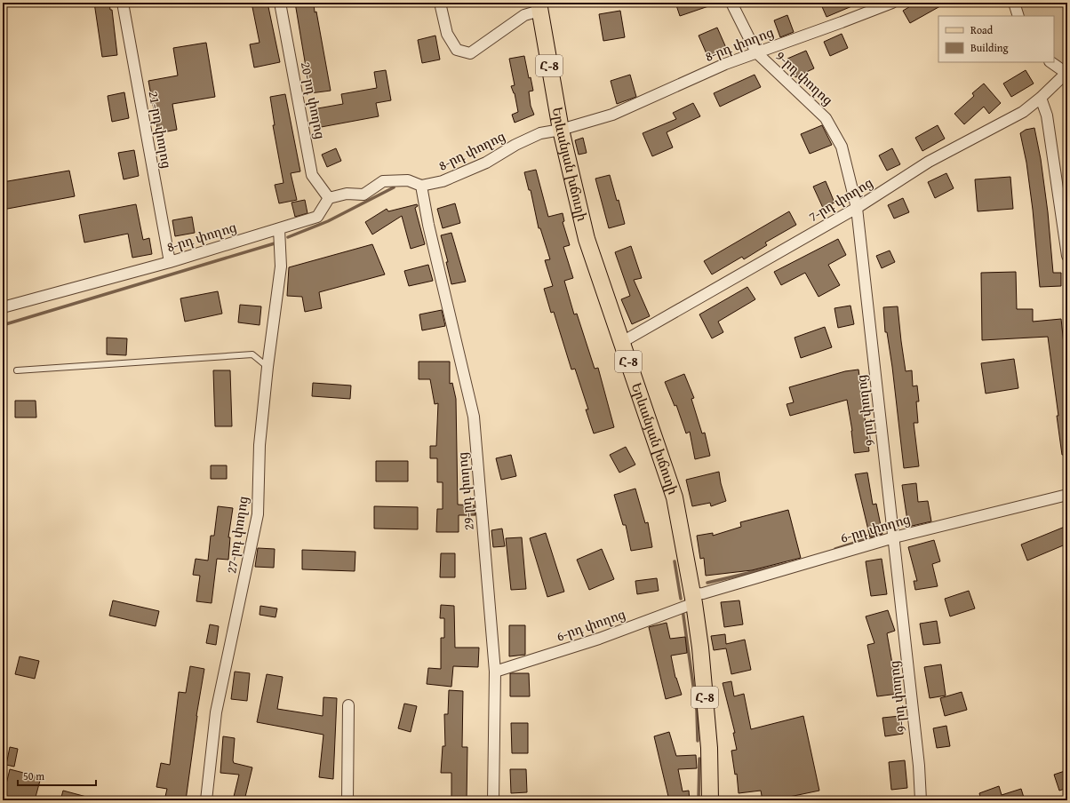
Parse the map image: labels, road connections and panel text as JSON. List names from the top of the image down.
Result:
{
  "streets": {
    "main road": ["Հ-8", "Երևանյան խճուղի"],
    "street": [
      "8-րդ փողոց",
      "9-րդ փողոց",
      "20-րդ փողոց",
      "21-րդ փողոց",
      "7-րդ փողոց",
      "29-րդ փողոց",
      "6-րդ փողոց",
      "27-րդ փողոց"
    ]
  },
  "crossings": [
    ["8-րդ փողոց", "9-րդ փողոց"],
    ["8-րդ փողոց", "20-րդ փողոց"],
    ["8-րդ փողոց", "21-րդ փողոց"],
    ["8-րդ փողոց", "Երևանյան խճուղի"],
    ["8-րդ փողոց", "29-րդ փողոց"],
    ["8-րդ փողոց", "27-րդ փողոց"],
    ["9-րդ փողոց", "7-րդ փողոց"],
    ["9-րդ փողոց", "6-րդ փողոց"],
    ["Երևանյան խճուղի", "7-րդ փողոց"],
    ["Երևանյան խճուղի", "6-րդ փողոց"],
    ["29-րդ փողոց", "6-րդ փողոց"]
  ],
  "legend": ["Road", "Building"],
  "scale_bar": "50 m"
}
